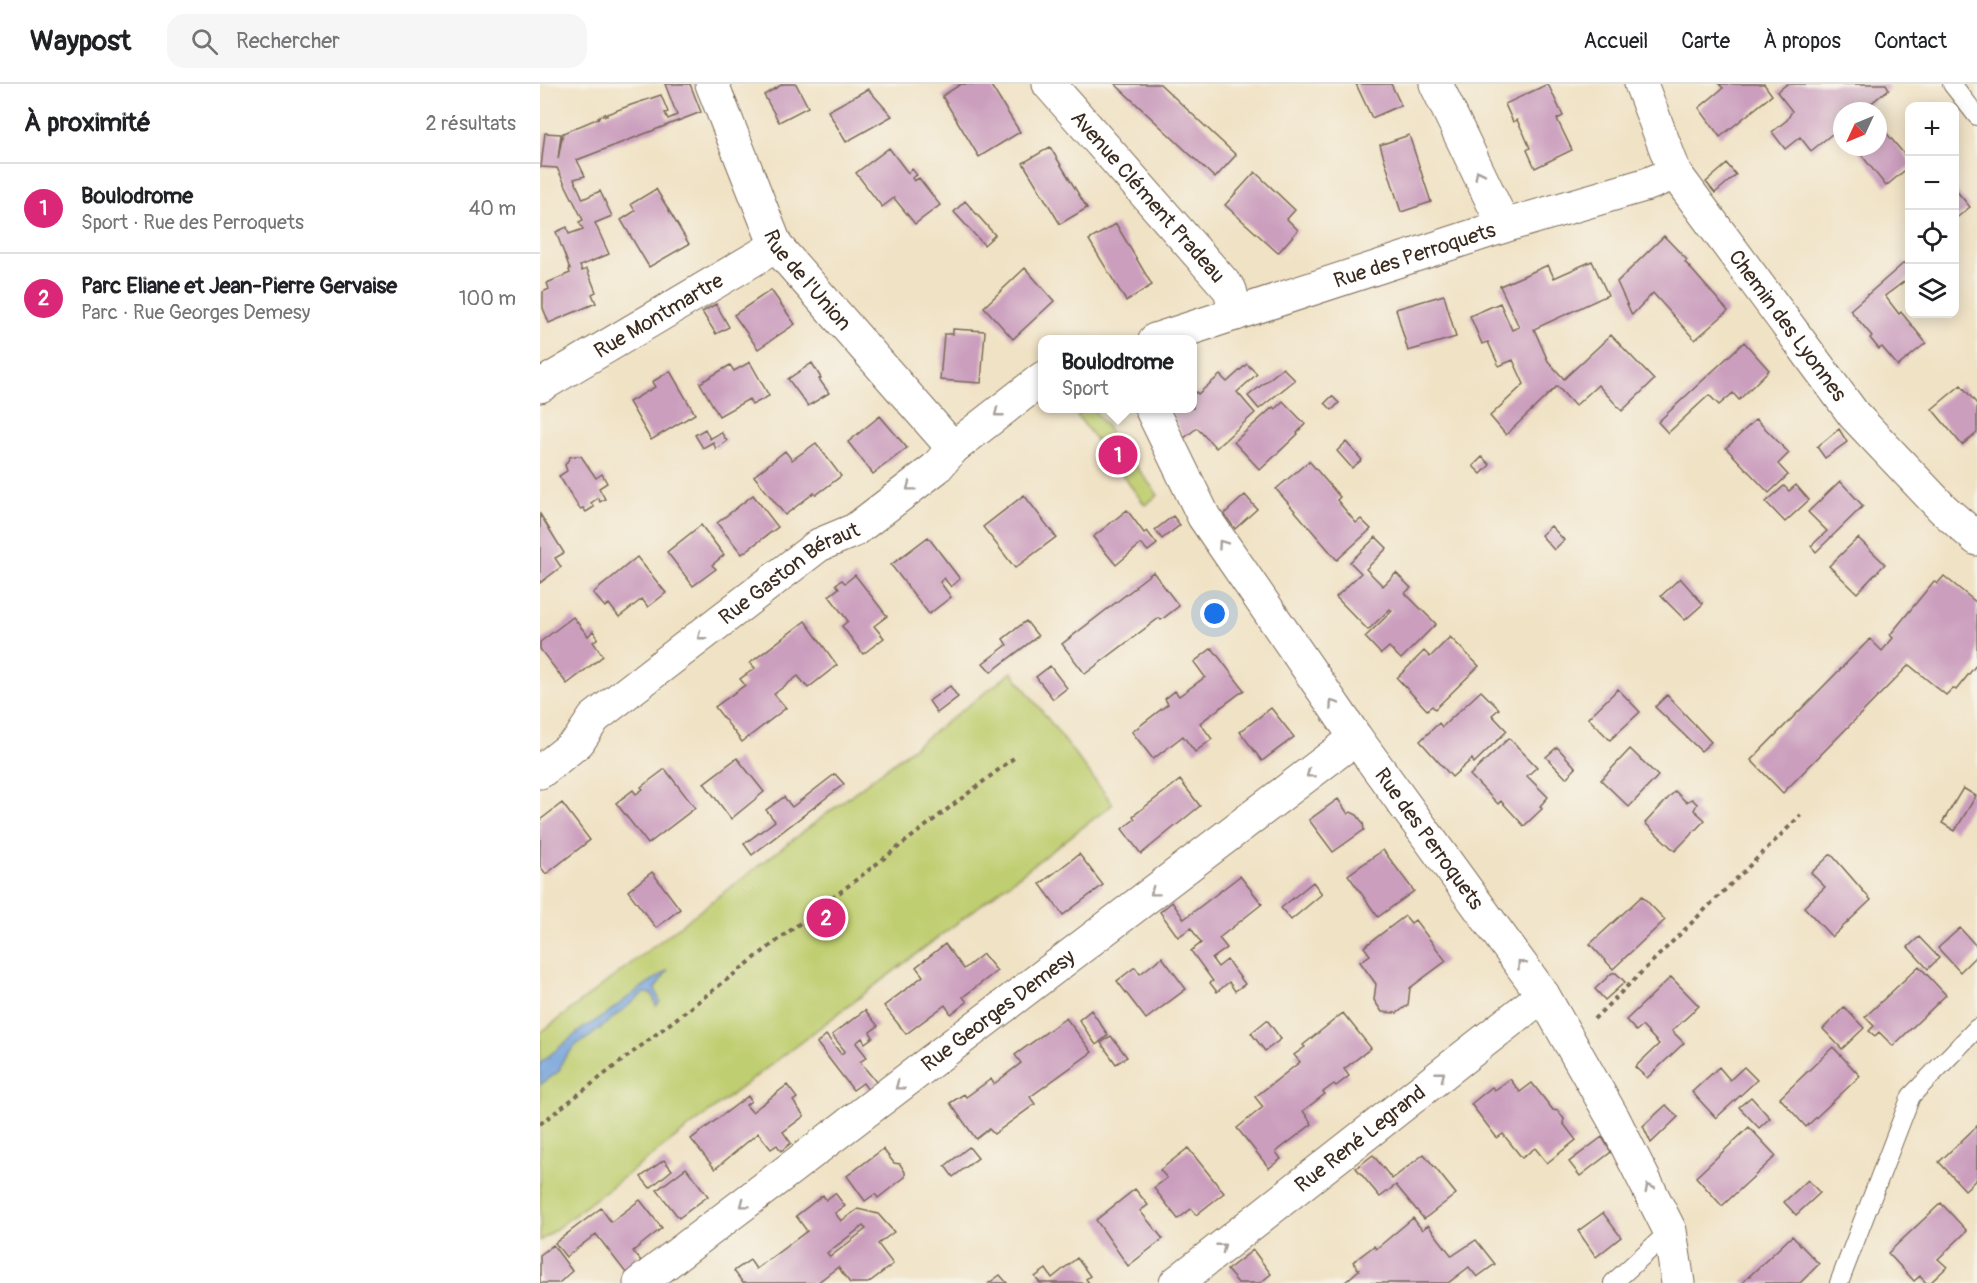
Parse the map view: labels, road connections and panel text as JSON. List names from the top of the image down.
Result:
{
  "streets": {
    "street": [
      "Avenue Clément Pradeau",
      "Rue des Perroquets",
      "Rue de l'Union",
      "Rue Montmartre",
      "Chemin des Lyonnes",
      "Rue Gaston Béraut",
      "Rue Georges Demesy",
      "Rue René Legrand"
    ]
  },
  "crossings": [
    ["Avenue Clément Pradeau", "Rue des Perroquets"],
    ["Rue des Perroquets", "Chemin des Lyonnes"],
    ["Rue des Perroquets", "Rue Georges Demesy"],
    ["Rue des Perroquets", "Rue René Legrand"],
    ["Rue de l'Union", "Rue Montmartre"],
    ["Rue de l'Union", "Rue Gaston Béraut"]
  ],
  "one_way": [
    "Rue des Perroquets",
    "Rue Gaston Béraut",
    "Rue Georges Demesy",
    "Rue René Legrand"
  ],
  "north": "bottom left",
  "page": {
    "header": "Waypost",
    "search": "Rechercher",
    "nav": [
      "Accueil",
      "Carte",
      "À propos",
      "Contact"
    ],
    "heading": ["À proximité", "2 résultats"],
    "map_buttons": ["+", "−"],
    "list": [
      {
        "mark": "1",
        "name": "Boulodrome",
        "note": "Sport · Rue des Perroquets",
        "value": "40 m"
      },
      {
        "mark": "2",
        "name": "Parc Eliane et Jean-Pierre Gervaise",
        "note": "Parc · Rue Georges Demesy",
        "value": "100 m"
      }
    ],
    "popup": ["Boulodrome", "Sport"],
    "pins": ["1", "2"]
  }
}
